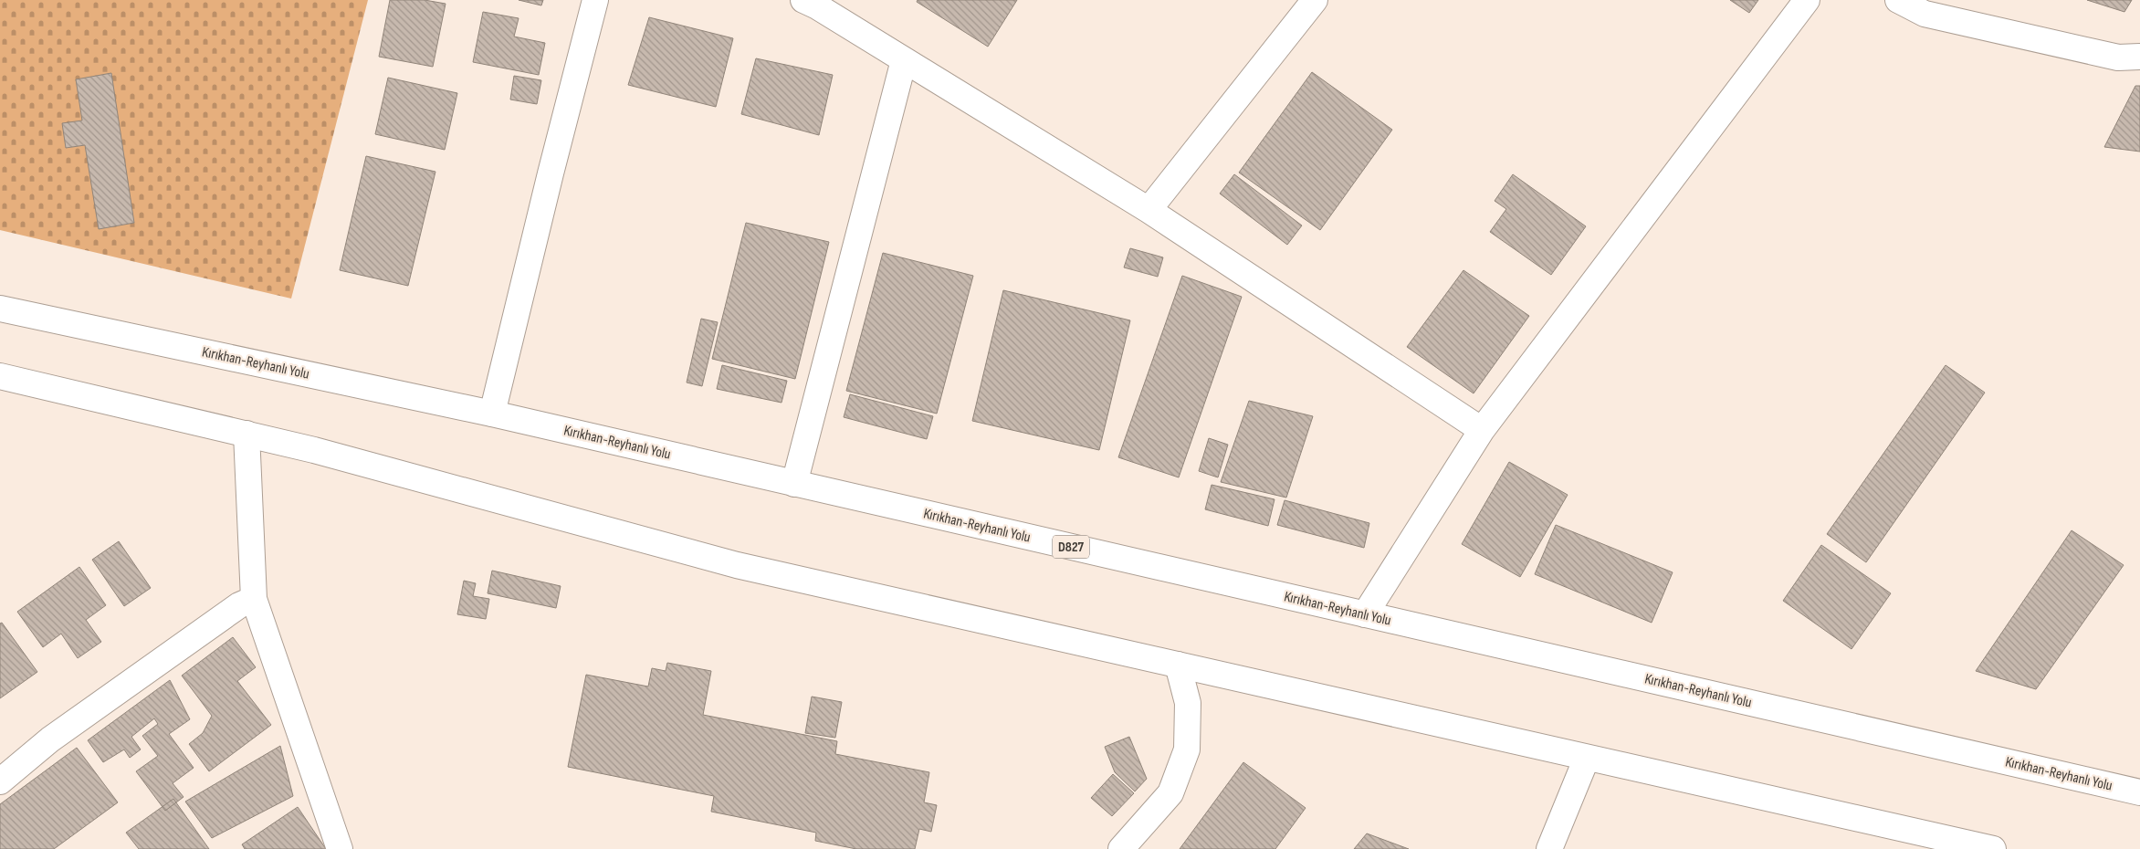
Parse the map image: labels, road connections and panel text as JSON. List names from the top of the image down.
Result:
{
  "streets": {
    "main road": ["Kırıkhan-Reyhanlı Yolu", "D827"]
  }
}
